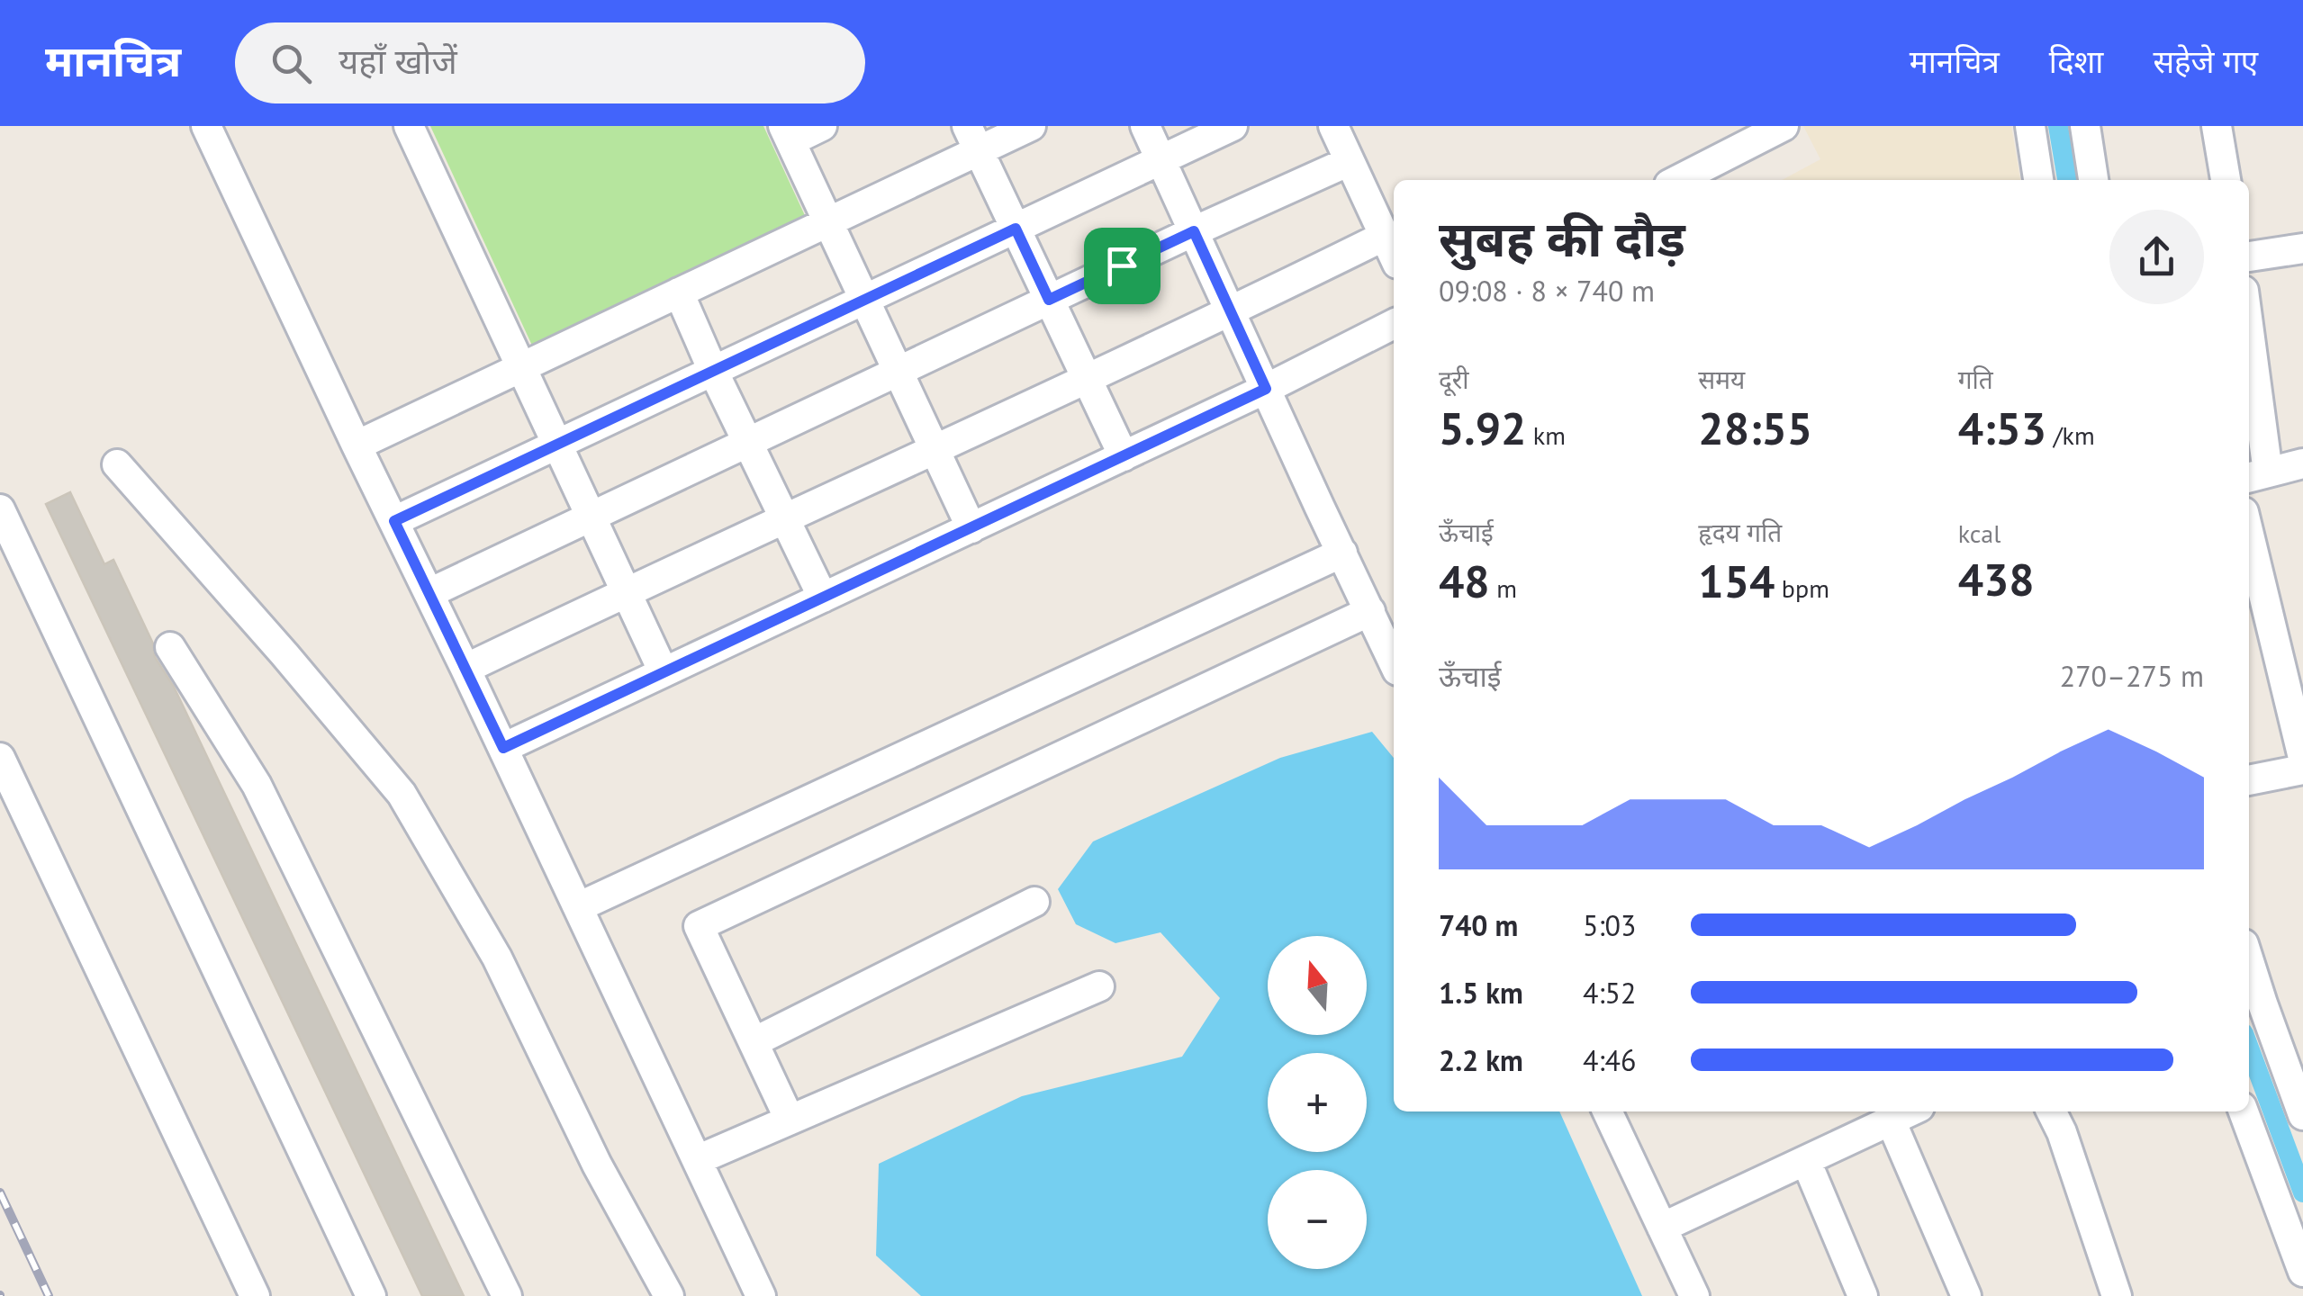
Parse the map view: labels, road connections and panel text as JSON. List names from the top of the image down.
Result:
{
  "north": "top",
  "page": {
    "header": "मानचित्र",
    "search": "यहाँ खोजें",
    "nav": ["मानचित्र", "दिशा", "सहेजे गए"],
    "heading": ["सुबह की दौड़", "09:08 · 8 × 740 m"],
    "stats": [
      ["दूरी", "5.92 km"],
      ["समय", "28:55"],
      ["गति", "4:53 /km"],
      ["ऊँचाई", "48 m"],
      ["हृदय गति", "154 bpm"],
      ["kcal", "438"]
    ],
    "chart": ["ऊँचाई", "270–275 m"],
    "list": [
      {
        "name": "740 m",
        "note": "5:03"
      },
      {
        "name": "1.5 km",
        "note": "4:52"
      },
      {
        "name": "2.2 km",
        "note": "4:46"
      }
    ],
    "map_buttons": ["+", "−"]
  }
}
